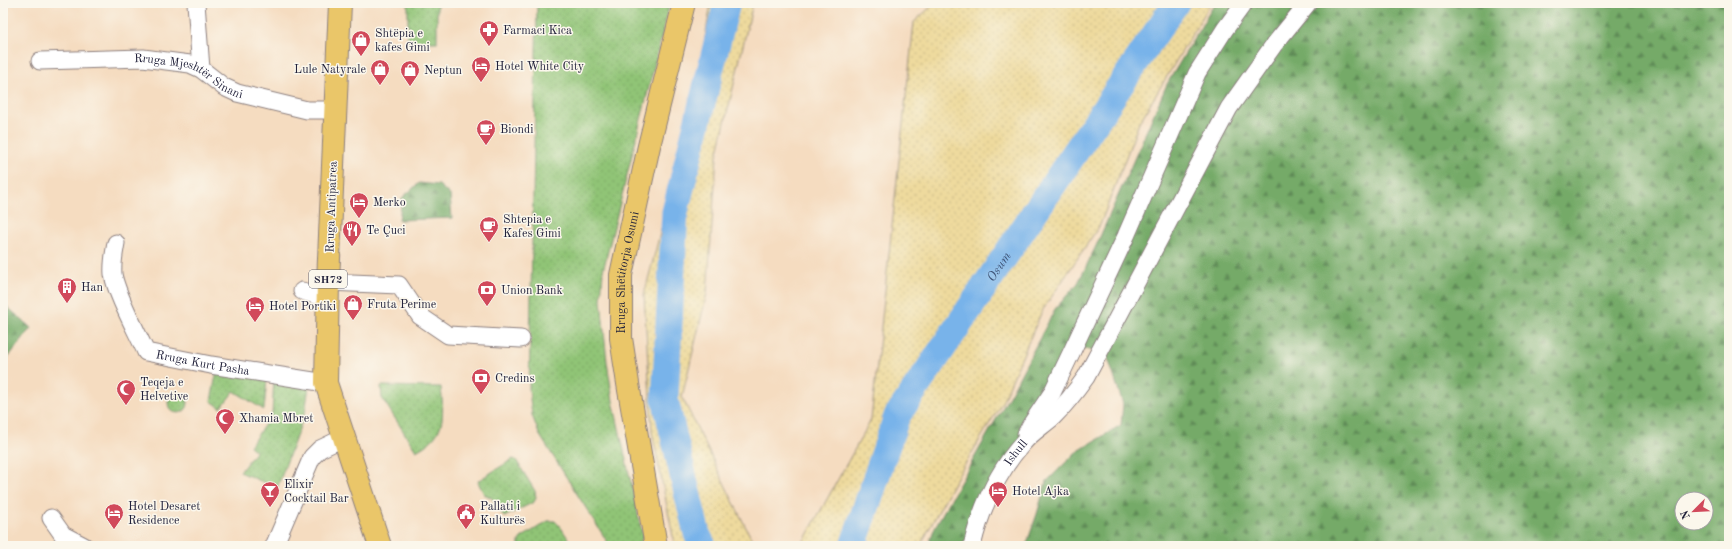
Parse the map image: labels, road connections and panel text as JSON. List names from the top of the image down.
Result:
{
  "streets": {
    "main road": ["Rruga Antipatrea", "Rruga Shëtitorja Osumi", "SH72"],
    "street": ["Rruga Mjeshtër Sinani", "Rruga Kurt Pasha", "Ishull"]
  },
  "crossings": [
    ["Rruga Mjeshtër Sinani", "Rruga Antipatrea"],
    ["Rruga Antipatrea", "Rruga Kurt Pasha"]
  ],
  "water": ["Osum"],
  "places": {
    "pharmacy": ["Farmaci Kica"],
    "shop": [
      "Shtëpia e kafes Gimi",
      "Lule Natyrale",
      "Neptun",
      "Fruta Perime"
    ],
    "hotel": [
      "Hotel White City",
      "Merko",
      "Hotel Portiki",
      "Hotel Ajka",
      "Hotel Desaret Residence"
    ],
    "cafe": ["Biondi", "Shtepia e Kafes Gimi"],
    "restaurant": ["Te Çuci"],
    "building": ["Han"],
    "bank": ["Union Bank", "Credins"],
    "mosque": ["Teqeja e Helvetive", "Xhamia Mbret"],
    "bar": ["Elixir Cocktail Bar"],
    "public building": ["Pallati i Kulturës"]
  },
  "north": "bottom left"
}
